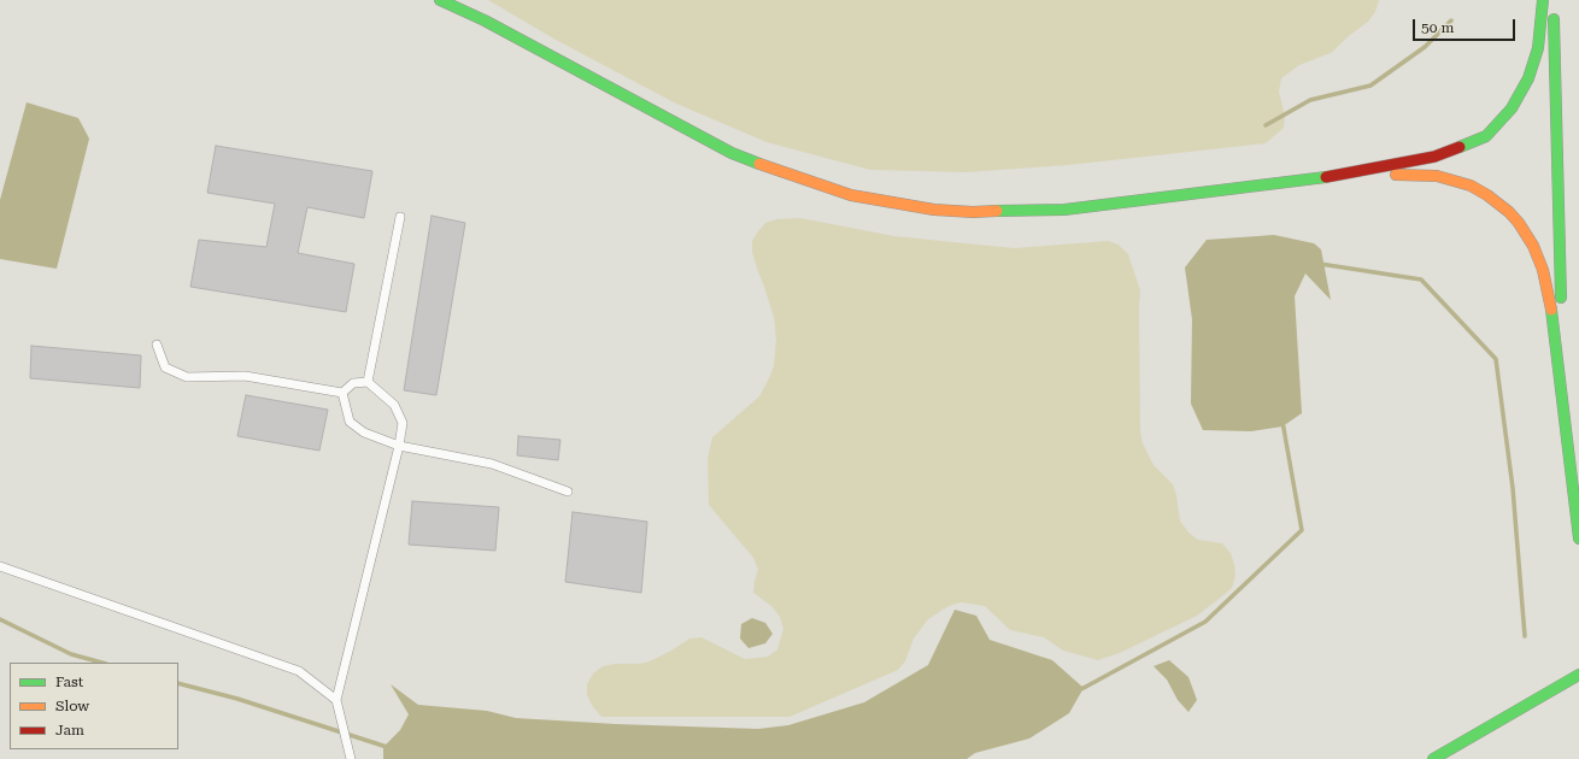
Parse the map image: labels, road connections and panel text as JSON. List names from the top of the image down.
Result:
{
  "legend": ["Fast", "Slow", "Jam"],
  "scale_bar": "50 m"
}
